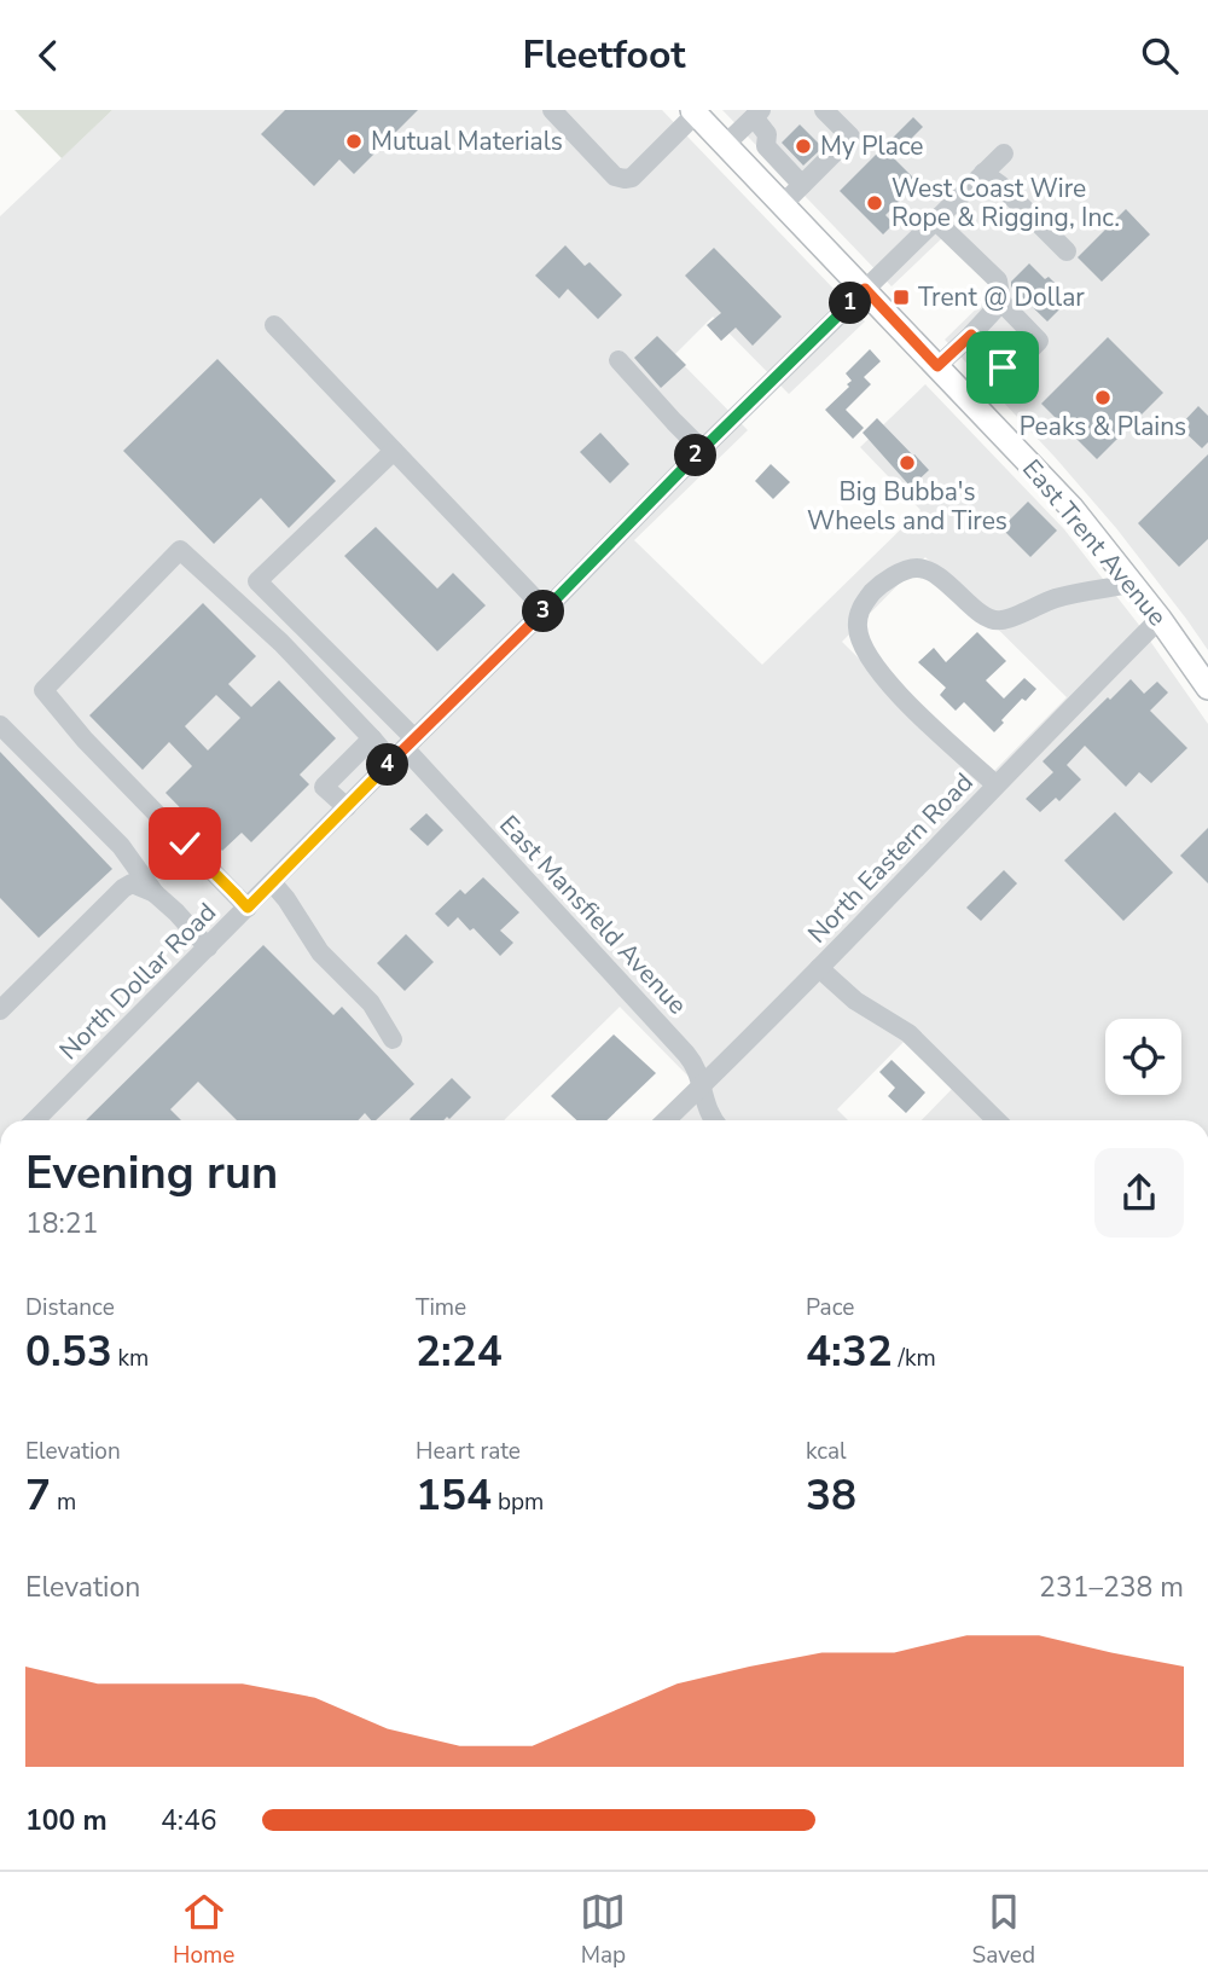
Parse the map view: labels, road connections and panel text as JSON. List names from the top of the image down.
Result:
{
  "streets": {
    "main road": ["East Trent Avenue"],
    "street": ["North Eastern Road", "East Mansfield Avenue", "North Dollar Road"]
  },
  "crossings": [
    ["East Trent Avenue", "North Eastern Road"],
    ["East Trent Avenue", "North Dollar Road"],
    ["North Eastern Road", "East Mansfield Avenue"],
    ["East Mansfield Avenue", "North Dollar Road"]
  ],
  "places": {
    "other": [
      "Mutual Materials",
      "My Place",
      "West Coast Wire Rope & Rigging, Inc.",
      "Peaks & Plains",
      "Big Bubba's Wheels and Tires"
    ],
    "transit": ["Trent @ Dollar"]
  },
  "page": {
    "header": "Fleetfoot",
    "pins": [
      "1",
      "2",
      "3",
      "4"
    ],
    "heading": ["Evening run", "18:21"],
    "stats": [
      ["Distance", "0.53 km"],
      ["Time", "2:24"],
      ["Pace", "4:32 /km"],
      ["Elevation", "7 m"],
      ["Heart rate", "154 bpm"],
      ["kcal", "38"]
    ],
    "chart": ["Elevation", "231–238 m"],
    "list": [
      {
        "name": "100 m",
        "note": "4:46"
      }
    ],
    "tabs": ["Home", "Map", "Saved"]
  }
}
